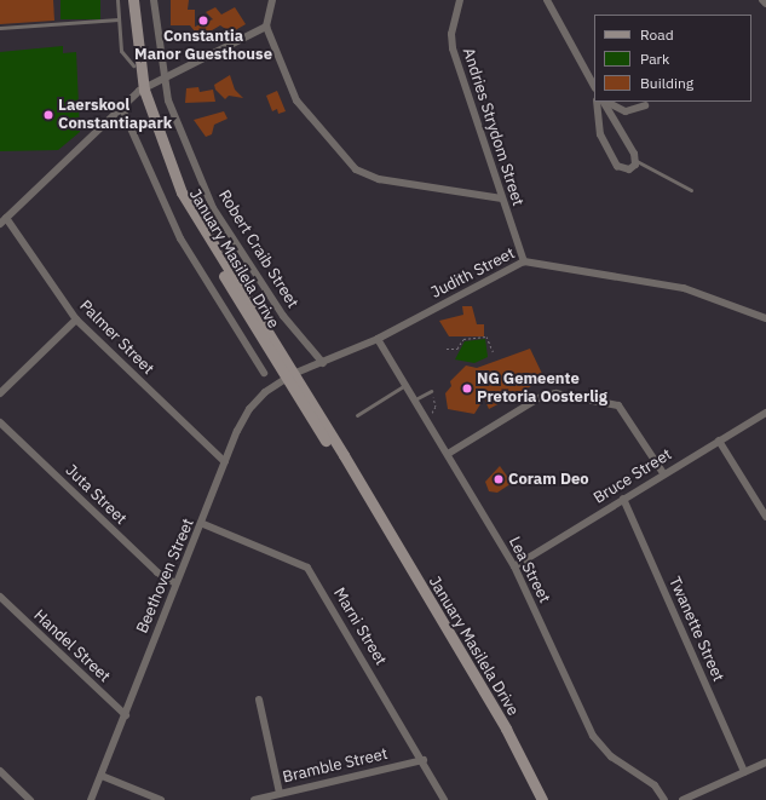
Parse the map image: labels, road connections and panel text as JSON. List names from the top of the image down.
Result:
{
  "streets": {
    "main road": ["January Masilela Drive"],
    "street": [
      "Andries Strydom Street",
      "Robert Craib Street",
      "Judith Street",
      "Palmer Street",
      "Bruce Street",
      "Juta Street",
      "Lea Street",
      "Beethoven Street",
      "Marni Street",
      "Twanette Street",
      "Handel Street",
      "Bramble Street"
    ]
  },
  "crossings": [
    ["Andries Strydom Street", "Judith Street"],
    ["Robert Craib Street", "Judith Street"],
    ["January Masilela Drive", "Judith Street"],
    ["January Masilela Drive", "Beethoven Street"],
    ["Judith Street", "Lea Street"],
    ["Judith Street", "Beethoven Street"],
    ["Palmer Street", "Beethoven Street"],
    ["Bruce Street", "Lea Street"],
    ["Bruce Street", "Twanette Street"],
    ["Juta Street", "Beethoven Street"],
    ["Beethoven Street", "Marni Street"],
    ["Beethoven Street", "Handel Street"],
    ["Marni Street", "Bramble Street"]
  ],
  "places": [
    "Constantia Manor Guesthouse",
    "Laerskool Constantiapark",
    "NG Gemeente Pretoria Oosterlig",
    "Coram Deo"
  ],
  "legend": ["Road", "Park", "Building"]
}
